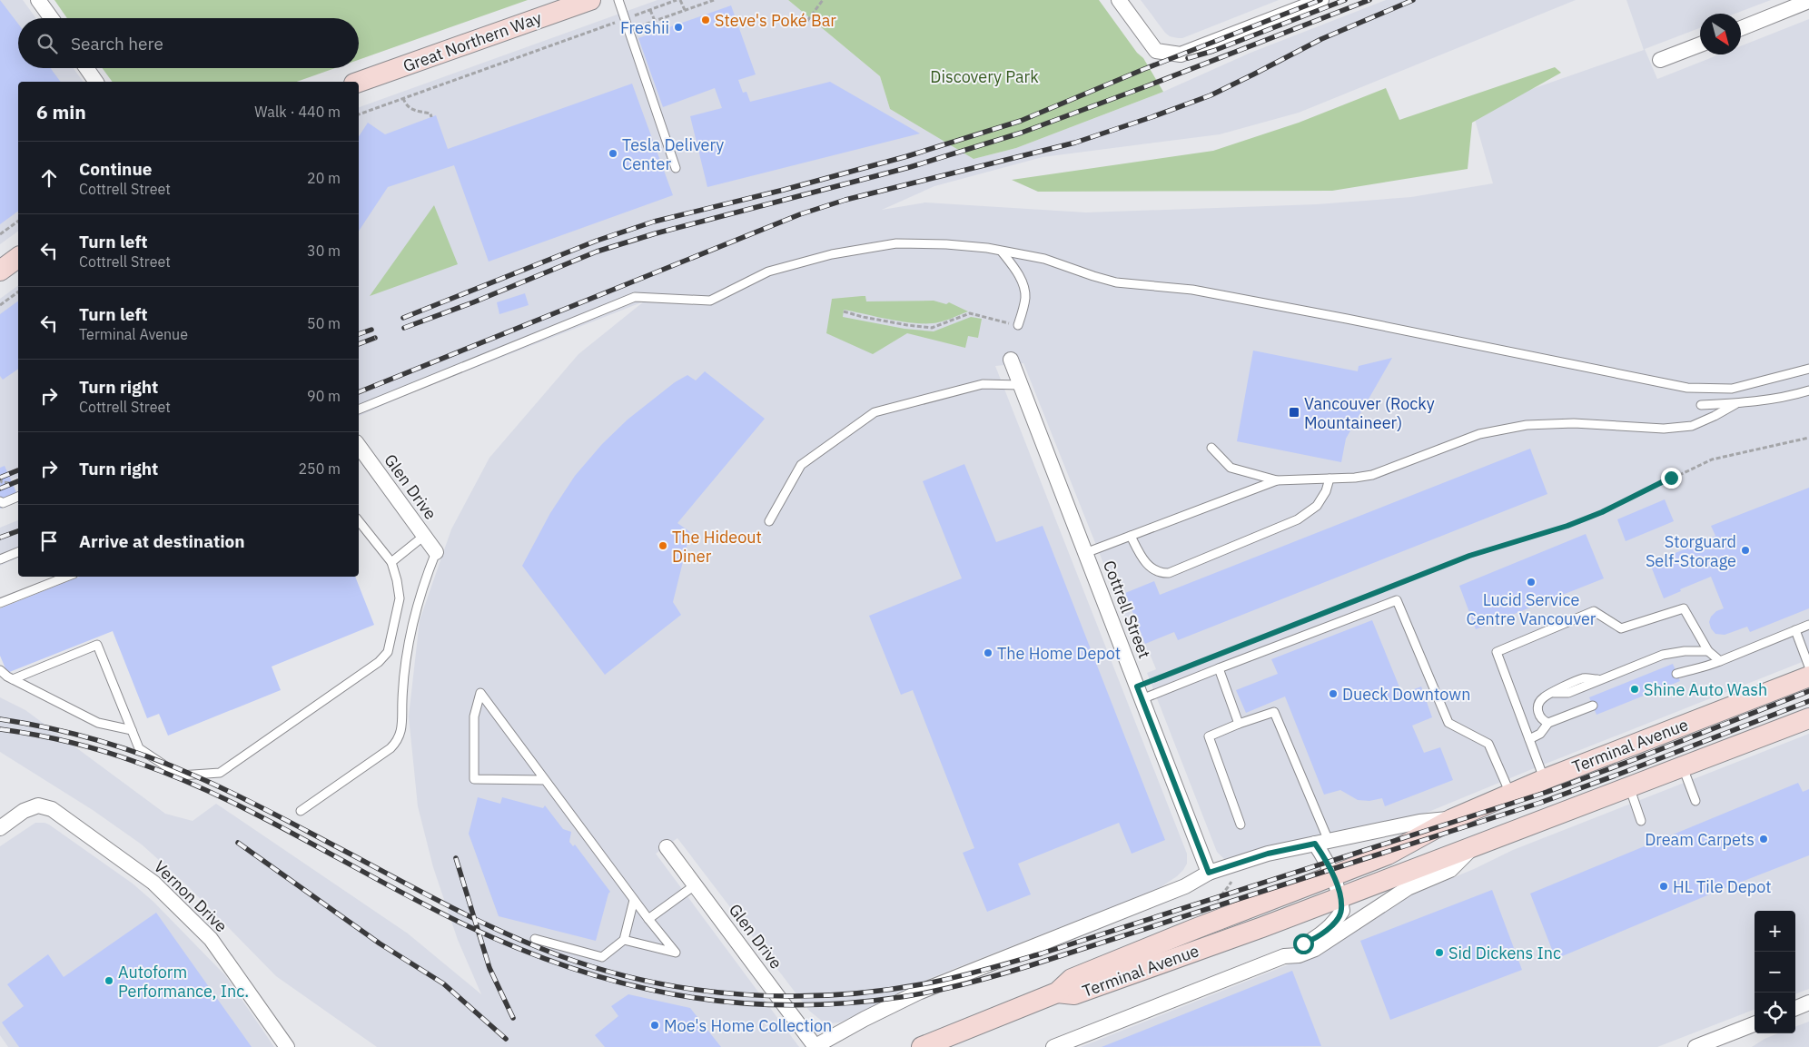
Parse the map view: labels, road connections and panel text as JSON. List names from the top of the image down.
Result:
{
  "streets": {
    "main road": ["Great Northern Way", "Terminal Avenue"],
    "street": ["Glen Drive", "Cottrell Street", "Vernon Drive"]
  },
  "crossings": [
    ["Glen Drive", "Terminal Avenue"],
    ["Cottrell Street", "Terminal Avenue"]
  ],
  "parks": ["Discovery Park"],
  "places": {
    "other": [
      "Steve's Poké Bar",
      "Freshii",
      "Tesla Delivery Center",
      "The Hideout Diner",
      "Storguard Self-Storage",
      "Lucid Service Centre Vancouver",
      "The Home Depot",
      "Shine Auto Wash",
      "Dueck Downtown",
      "Dream Carpets",
      "HL Tile Depot",
      "Sid Dickens Inc",
      "Autoform Performance, Inc.",
      "Moe's Home Collection"
    ],
    "transit": ["Vancouver (Rocky Mountaineer)"]
  },
  "north": "bottom right",
  "page": {
    "search": "Search here",
    "heading": ["6 min", "Walk · 440 m"],
    "list": [
      ["Continue", "Cottrell Street", "20 m"],
      ["Turn left", "Cottrell Street", "30 m"],
      ["Turn left", "Terminal Avenue", "50 m"],
      ["Turn right", "Cottrell Street", "90 m"],
      ["Turn right", "250 m"],
      "Arrive at destination"
    ],
    "map_buttons": ["+", "−"]
  }
}
